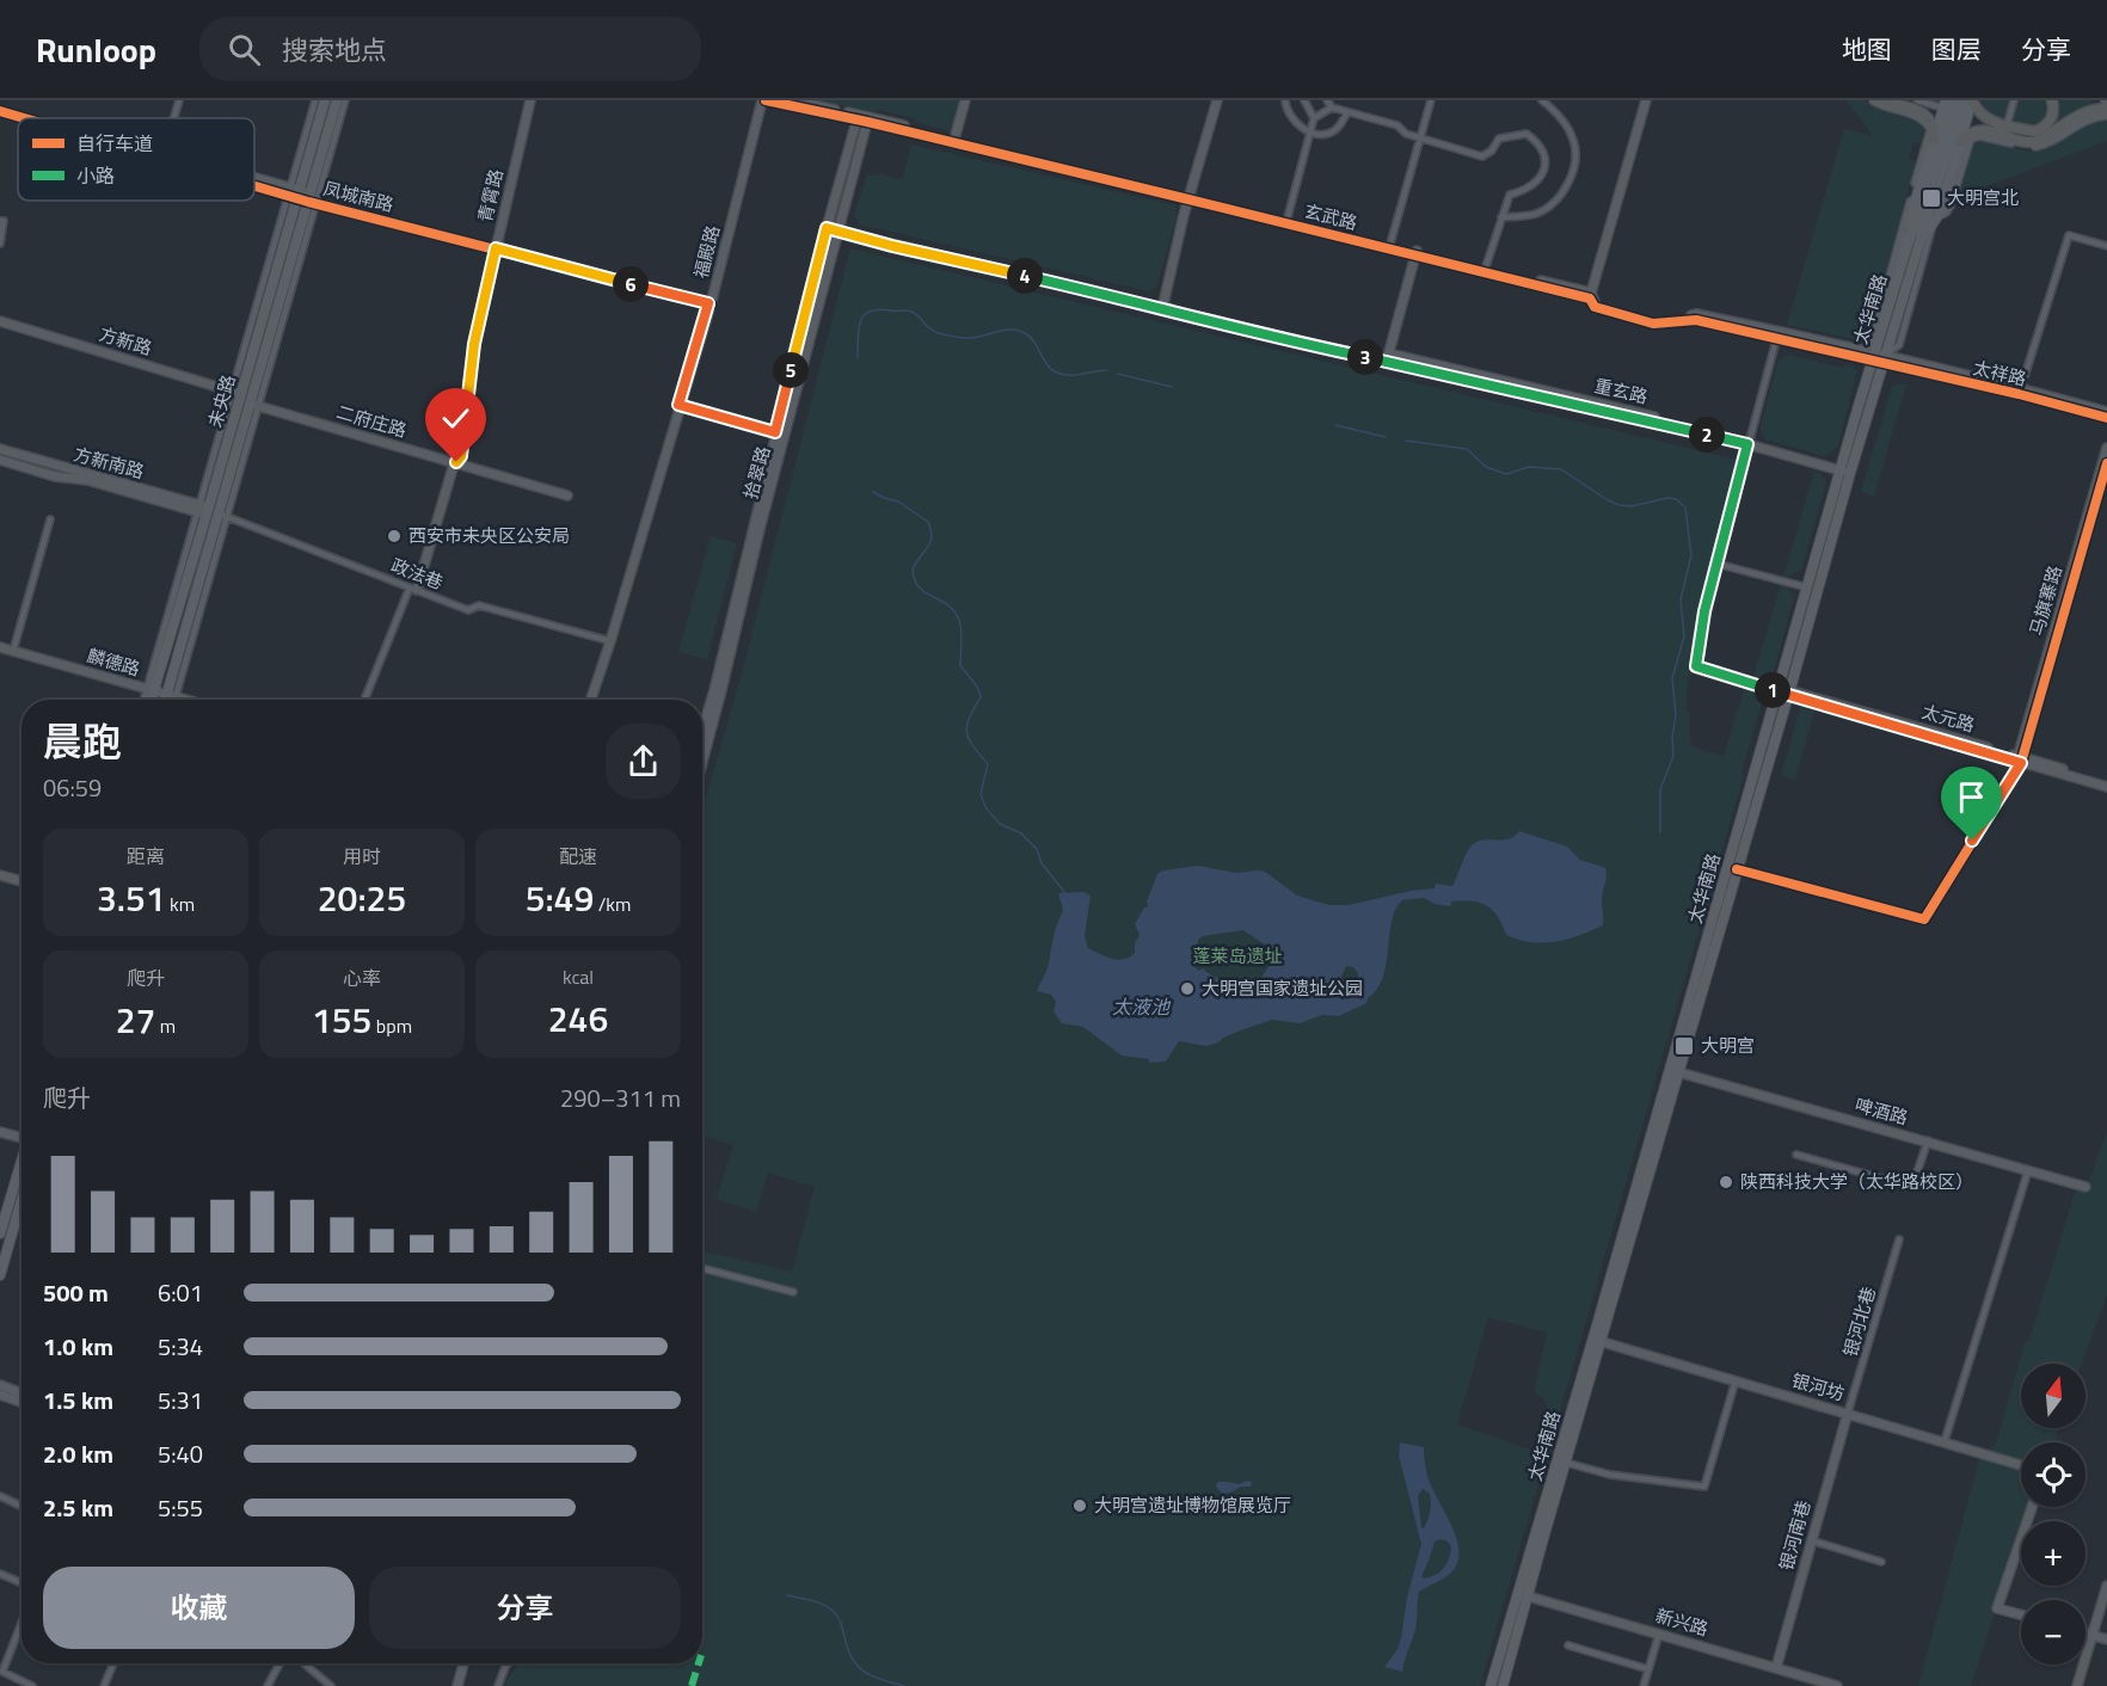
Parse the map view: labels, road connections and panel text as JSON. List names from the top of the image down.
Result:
{
  "streets": {
    "main road": ["太华南路", "未央路"],
    "street": [
      "青霄路",
      "凤城南路",
      "玄武路",
      "福殿路",
      "方新路",
      "太祥路",
      "重玄路",
      "二府庄路",
      "方新南路",
      "拾翠路",
      "政法巷",
      "马旗寨路",
      "麟德路",
      "太元路",
      "啤酒路",
      "银河北巷",
      "银河坊",
      "银河南巷",
      "新兴路"
    ]
  },
  "crossings": [
    ["青霄路", "凤城南路"],
    ["青霄路", "二府庄路"],
    ["青霄路", "政法巷"],
    ["凤城南路", "福殿路"],
    ["凤城南路", "未央路"],
    ["玄武路", "福殿路"],
    ["玄武路", "太华南路"],
    ["玄武路", "太祥路"],
    ["玄武路", "拾翠路"],
    ["福殿路", "政法巷"],
    ["太华南路", "太祥路"],
    ["太华南路", "重玄路"],
    ["太华南路", "太元路"],
    ["太华南路", "啤酒路"],
    ["太华南路", "银河坊"],
    ["太华南路", "新兴路"],
    ["方新路", "未央路"],
    ["重玄路", "拾翠路"],
    ["未央路", "二府庄路"],
    ["未央路", "方新南路"],
    ["未央路", "政法巷"],
    ["未央路", "麟德路"],
    ["马旗寨路", "太元路"],
    ["银河北巷", "银河坊"],
    ["银河北巷", "银河南巷"],
    ["银河坊", "银河南巷"],
    ["银河南巷", "新兴路"]
  ],
  "water": ["太液池"],
  "parks": ["蓬莱岛遗址"],
  "places": {
    "transit": ["大明宫北", "大明宫"],
    "other": [
      "西安市未央区公安局",
      "大明宫国家遗址公园",
      "陕西科技大学（太华路校区）",
      "大明宫遗址博物馆展览厅"
    ]
  },
  "legend": ["自行车道", "小路"],
  "north": "top",
  "page": {
    "header": "Runloop",
    "search": "搜索地点",
    "nav": ["地图", "图层", "分享"],
    "pins": [
      "4",
      "6",
      "3",
      "5",
      "2",
      "1"
    ],
    "heading": ["晨跑", "06:59"],
    "stats": [
      ["距离", "3.51 km"],
      ["用时", "20:25"],
      ["配速", "5:49 /km"],
      ["爬升", "27 m"],
      ["心率", "155 bpm"],
      ["kcal", "246"]
    ],
    "chart": ["爬升", "290–311 m"],
    "list": [
      {
        "name": "500 m",
        "note": "6:01"
      },
      {
        "name": "1.0 km",
        "note": "5:34"
      },
      {
        "name": "1.5 km",
        "note": "5:31"
      },
      {
        "name": "2.0 km",
        "note": "5:40"
      },
      {
        "name": "2.5 km",
        "note": "5:55"
      }
    ],
    "map_buttons": ["+", "−"],
    "buttons": ["收藏", "分享"]
  }
}
